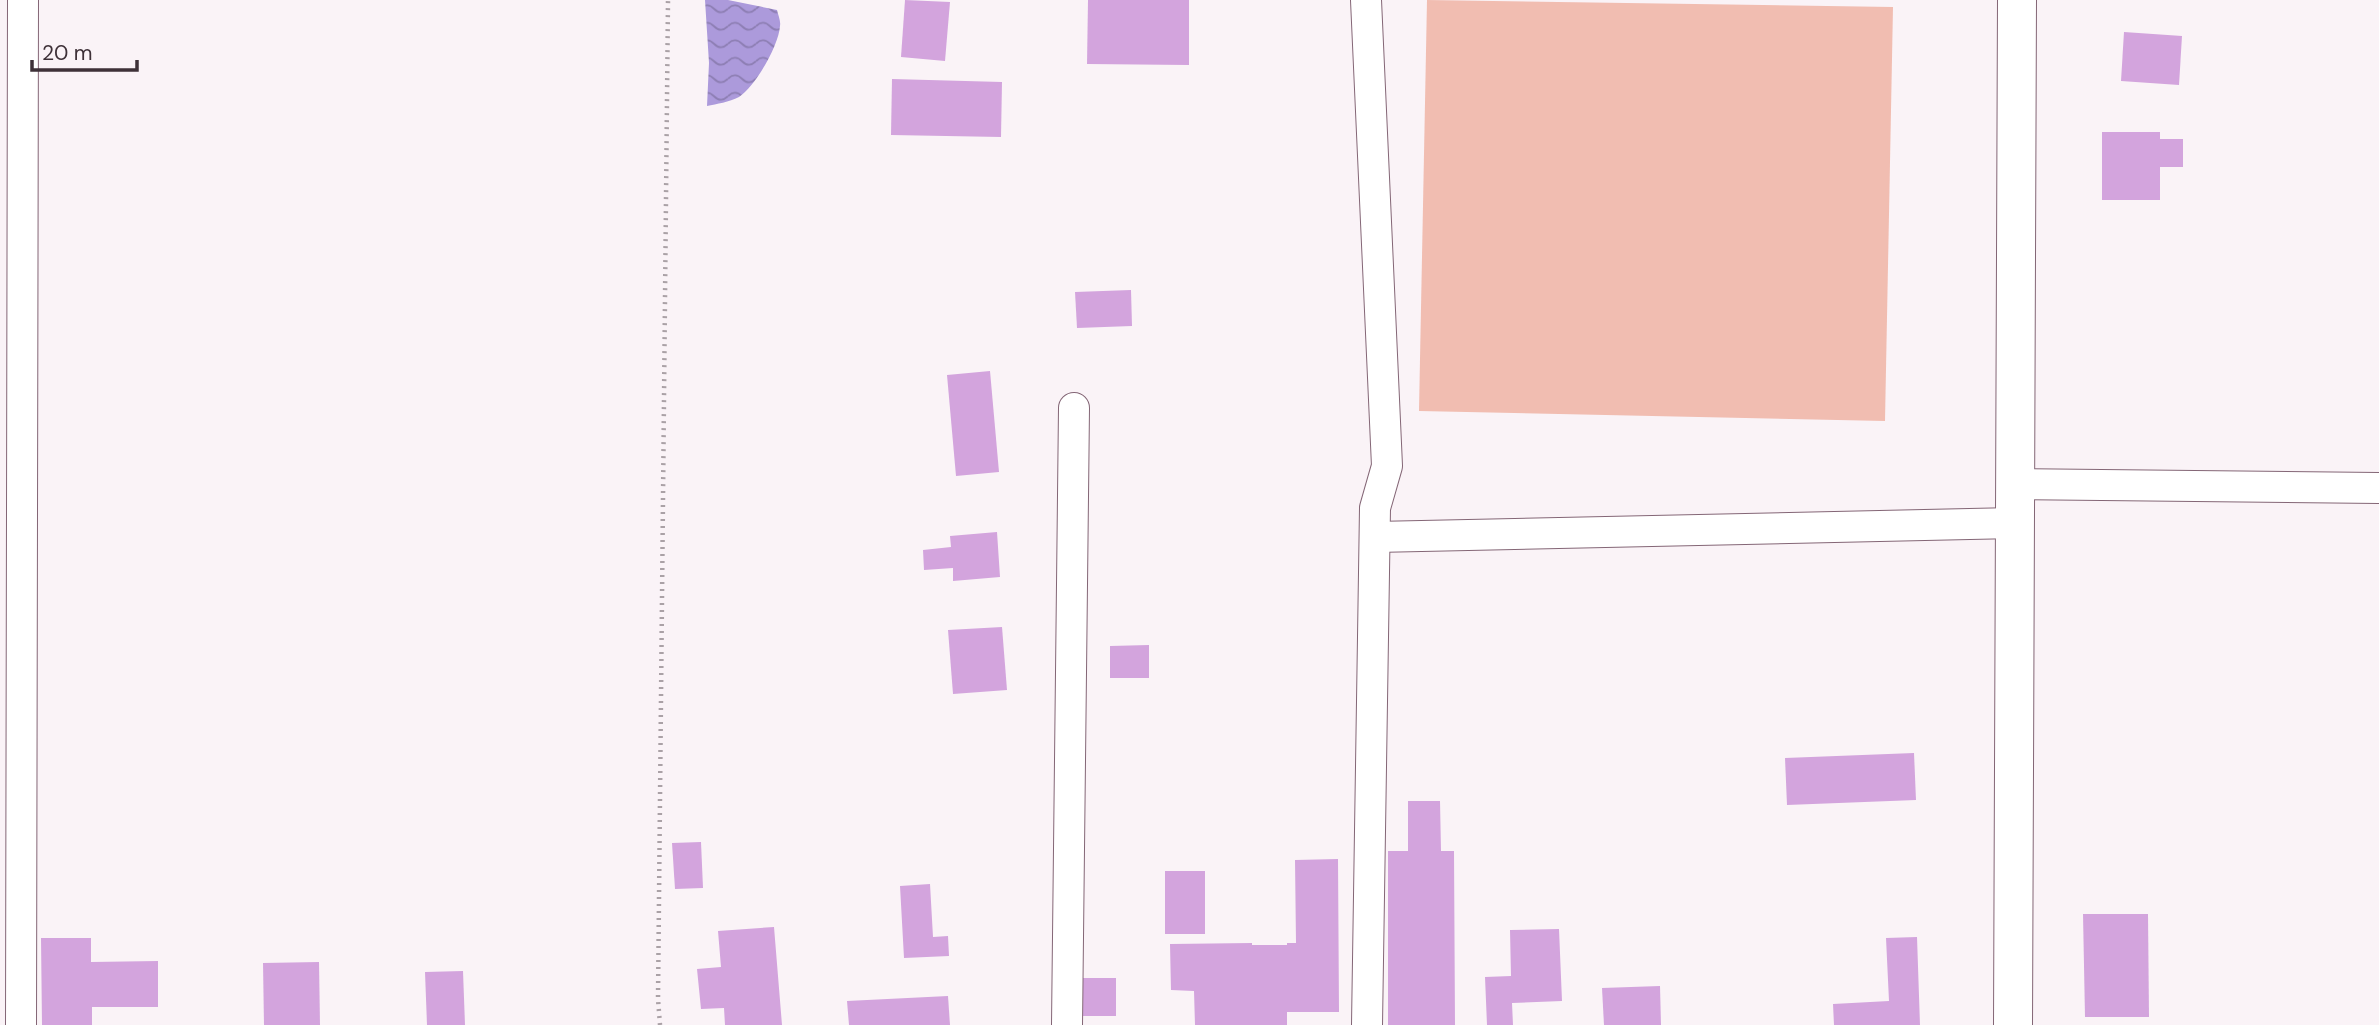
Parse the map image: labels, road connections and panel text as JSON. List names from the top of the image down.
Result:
{
  "scale_bar": "20 m"
}
